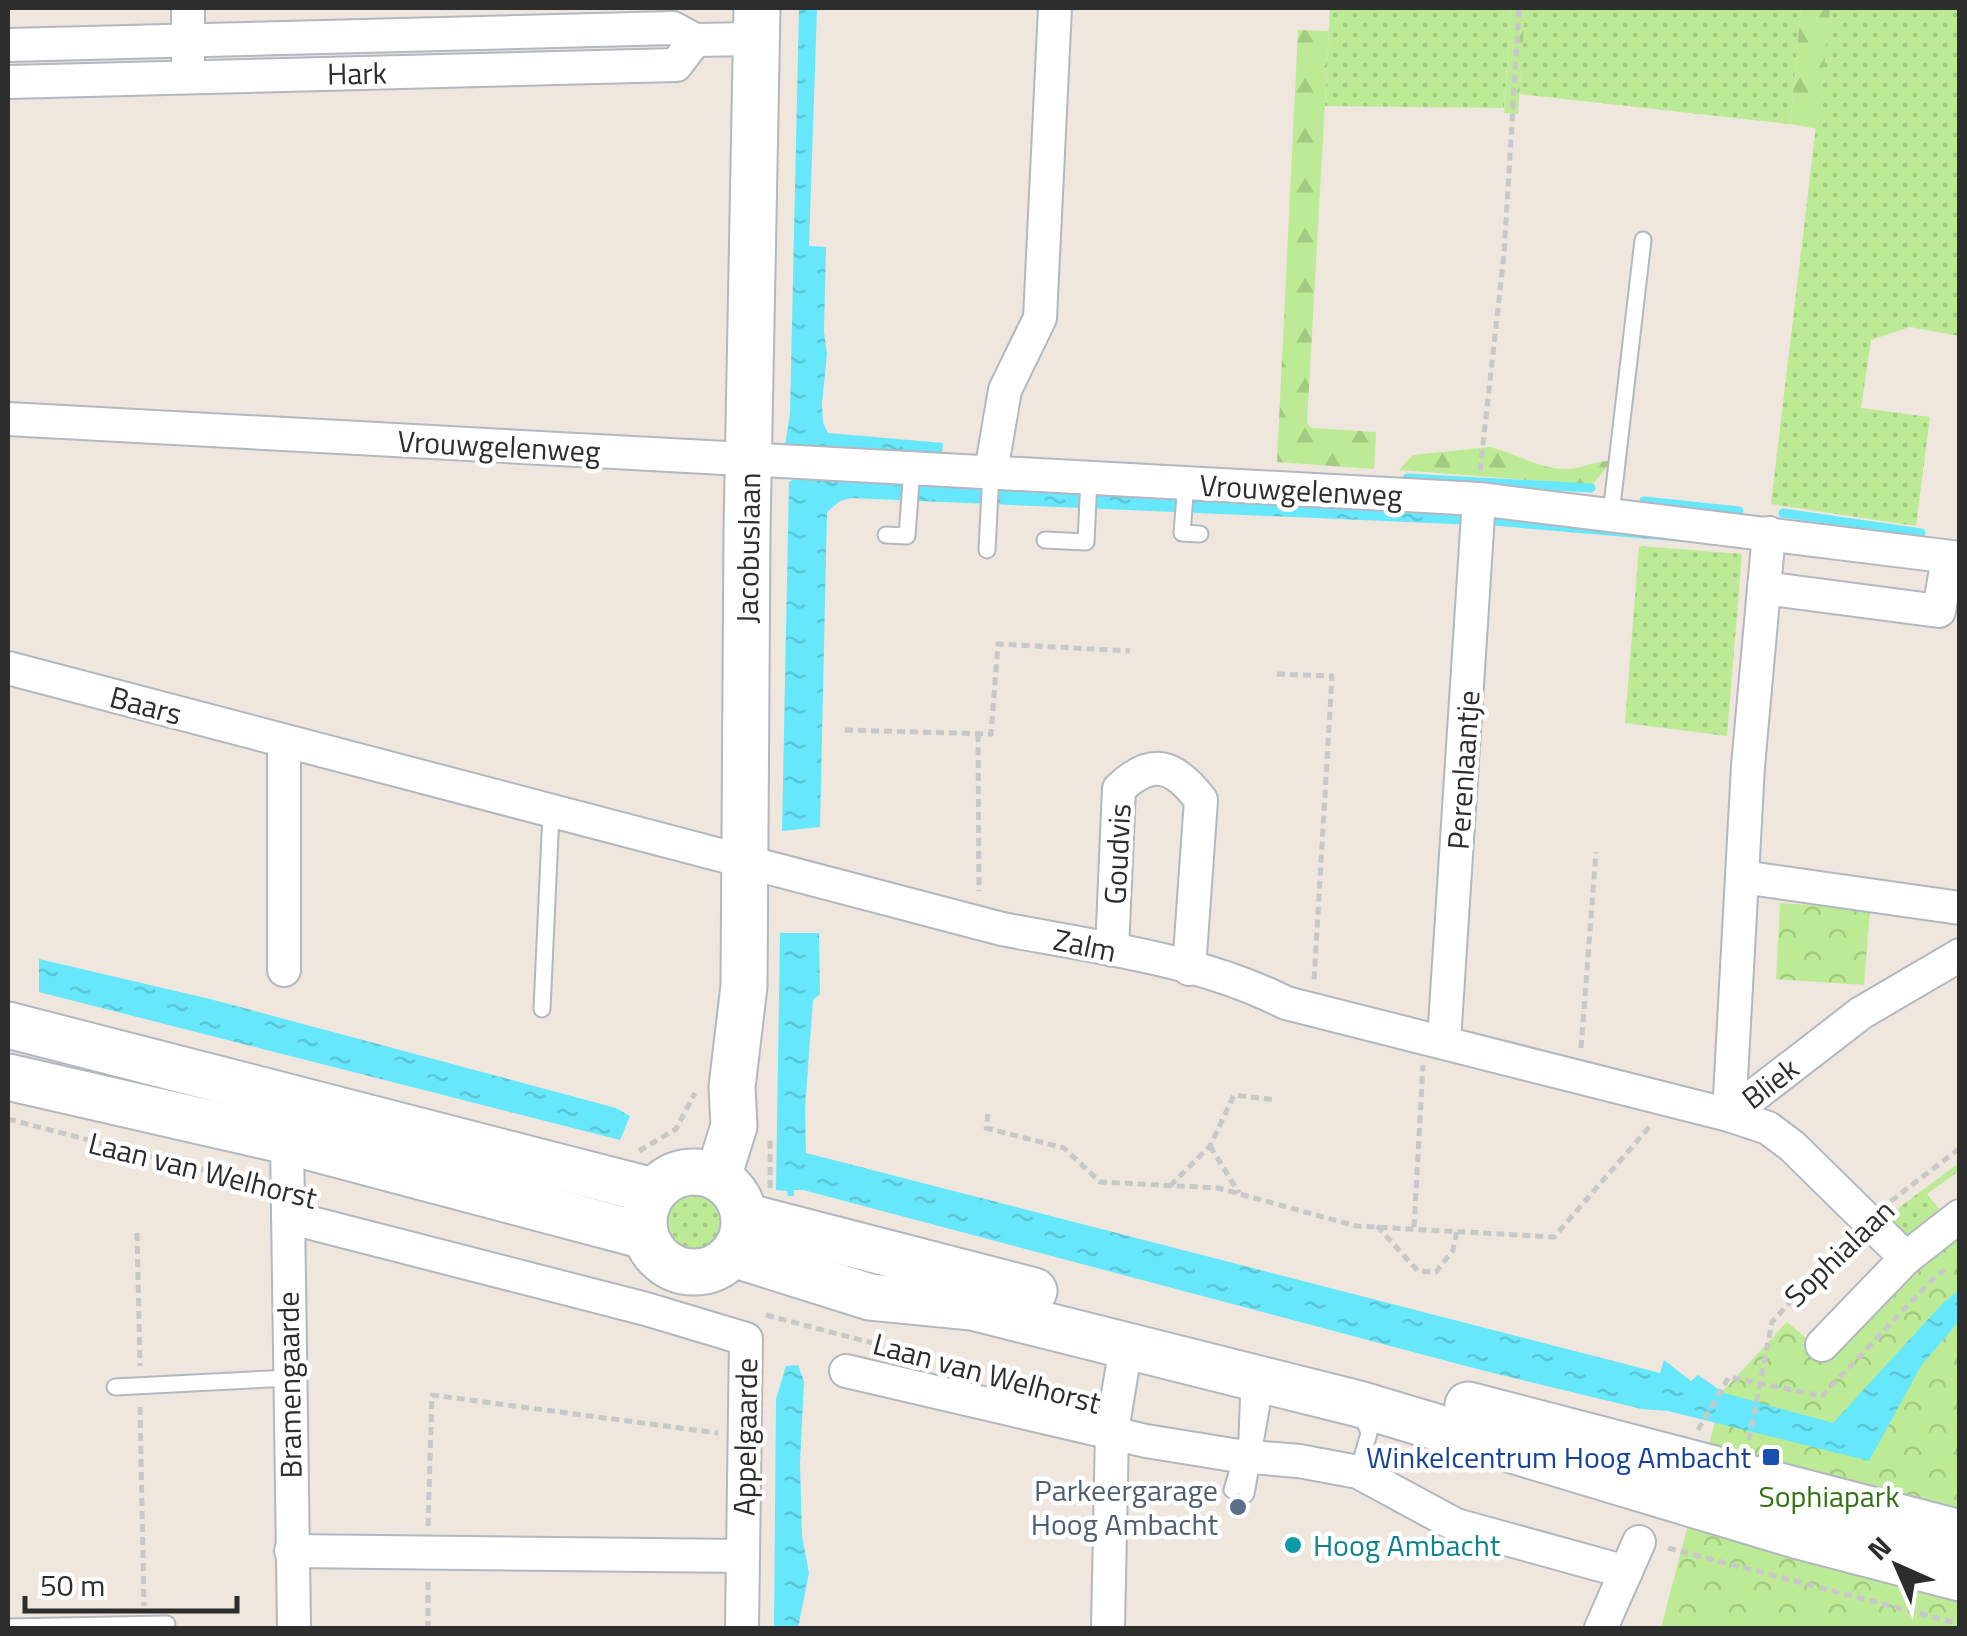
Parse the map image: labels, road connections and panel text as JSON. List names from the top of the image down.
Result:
{
  "streets": {
    "main road": ["Jacobuslaan", "Laan van Welhorst"],
    "street": [
      "Hark",
      "Vrouwgelenweg",
      "Baars",
      "Perenlaantje",
      "Goudvis",
      "Zalm",
      "Bliek",
      "Sophialaan",
      "Bramengaarde",
      "Appelgaarde"
    ]
  },
  "crossings": [
    ["Hark", "Jacobuslaan"],
    ["Vrouwgelenweg", "Jacobuslaan"],
    ["Vrouwgelenweg", "Perenlaantje"],
    ["Vrouwgelenweg", "Bliek"],
    ["Jacobuslaan", "Baars"],
    ["Jacobuslaan", "Zalm"],
    ["Jacobuslaan", "Laan van Welhorst"],
    ["Baars", "Zalm"],
    ["Perenlaantje", "Zalm"],
    ["Goudvis", "Zalm"],
    ["Zalm", "Bliek"],
    ["Zalm", "Sophialaan"],
    ["Laan van Welhorst", "Bramengaarde"],
    ["Laan van Welhorst", "Appelgaarde"],
    ["Bramengaarde", "Appelgaarde"]
  ],
  "parks": ["Sophiapark"],
  "places": {
    "transit": ["Winkelcentrum Hoog Ambacht"],
    "other": ["Parkeergarage Hoog Ambacht", "Hoog Ambacht"]
  },
  "scale_bar": "50 m",
  "north": "top left"
}
